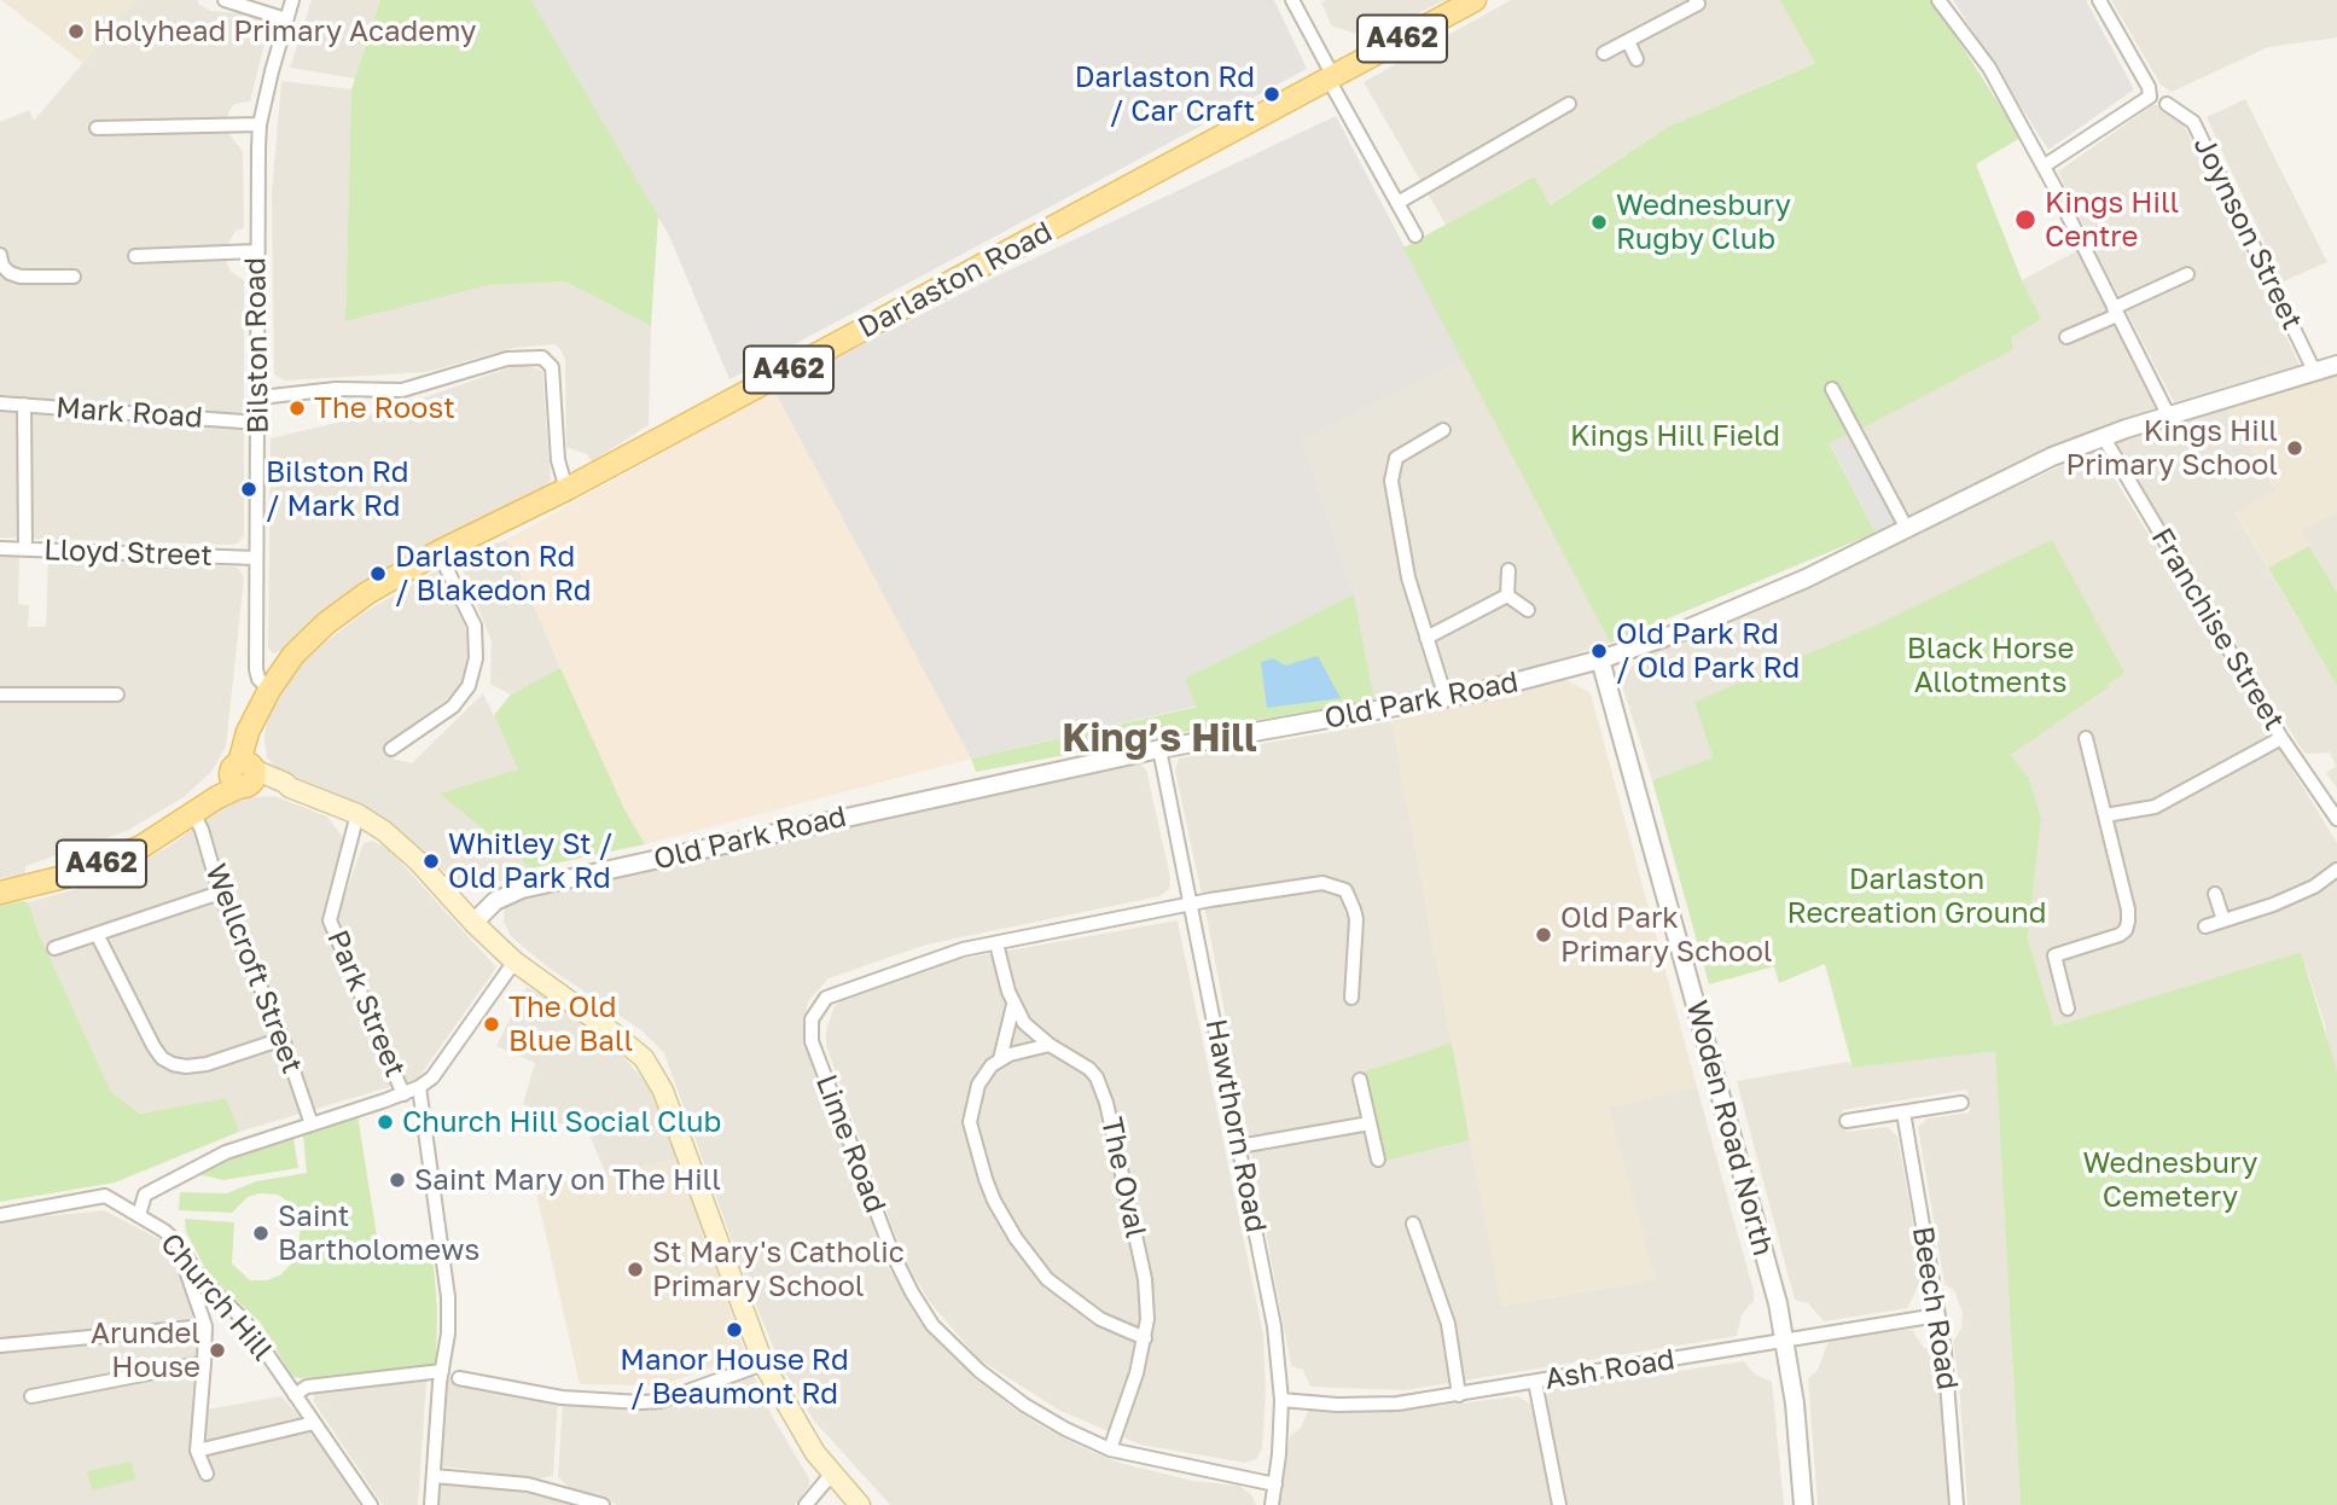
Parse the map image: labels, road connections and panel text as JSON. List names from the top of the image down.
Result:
{
  "streets": {
    "main road": ["A462", "Darlaston Road"],
    "street": [
      "Joynson Street",
      "Bilston Road",
      "Mark Road",
      "Lloyd Street",
      "Franchise Street",
      "Old Park Road",
      "Wellcroft Street",
      "Park Street",
      "Hawthorn Road",
      "Woden Road North",
      "Lime Road",
      "The Oval",
      "Church Hill",
      "Beech Road",
      "Ash Road"
    ]
  },
  "crossings": [
    ["A462", "Darlaston Road"],
    ["A462", "Wellcroft Street"],
    ["Joynson Street", "Old Park Road"],
    ["Darlaston Road", "Bilston Road"],
    ["Darlaston Road", "Wellcroft Street"],
    ["Bilston Road", "Mark Road"],
    ["Bilston Road", "Lloyd Street"],
    ["Franchise Street", "Old Park Road"],
    ["Old Park Road", "Hawthorn Road"],
    ["Old Park Road", "Woden Road North"],
    ["Hawthorn Road", "Lime Road"],
    ["Hawthorn Road", "Ash Road"],
    ["Woden Road North", "Ash Road"],
    ["Lime Road", "The Oval"],
    ["Beech Road", "Ash Road"]
  ],
  "districts": ["King’s Hill"],
  "parks": [
    "Kings Hill Field",
    "Black Horse Allotments",
    "Darlaston Recreation Ground",
    "Wednesbury Cemetery"
  ],
  "places": [
    "Holyhead Primary Academy",
    "Darlaston Rd / Car Craft",
    "Kings Hill Centre",
    "Wednesbury Rugby Club",
    "The Roost",
    "Kings Hill Primary School",
    "Bilston Rd / Mark Rd",
    "Darlaston Rd / Blakedon Rd",
    "Old Park Rd / Old Park Rd",
    "Whitley St / Old Park Rd",
    "Old Park Primary School",
    "The Old Blue Ball",
    "Church Hill Social Club",
    "Saint Mary on The Hill",
    "Saint Bartholomews",
    "St Mary's Catholic Primary School",
    "Manor House Rd / Beaumont Rd",
    "Arundel House"
  ]
}
